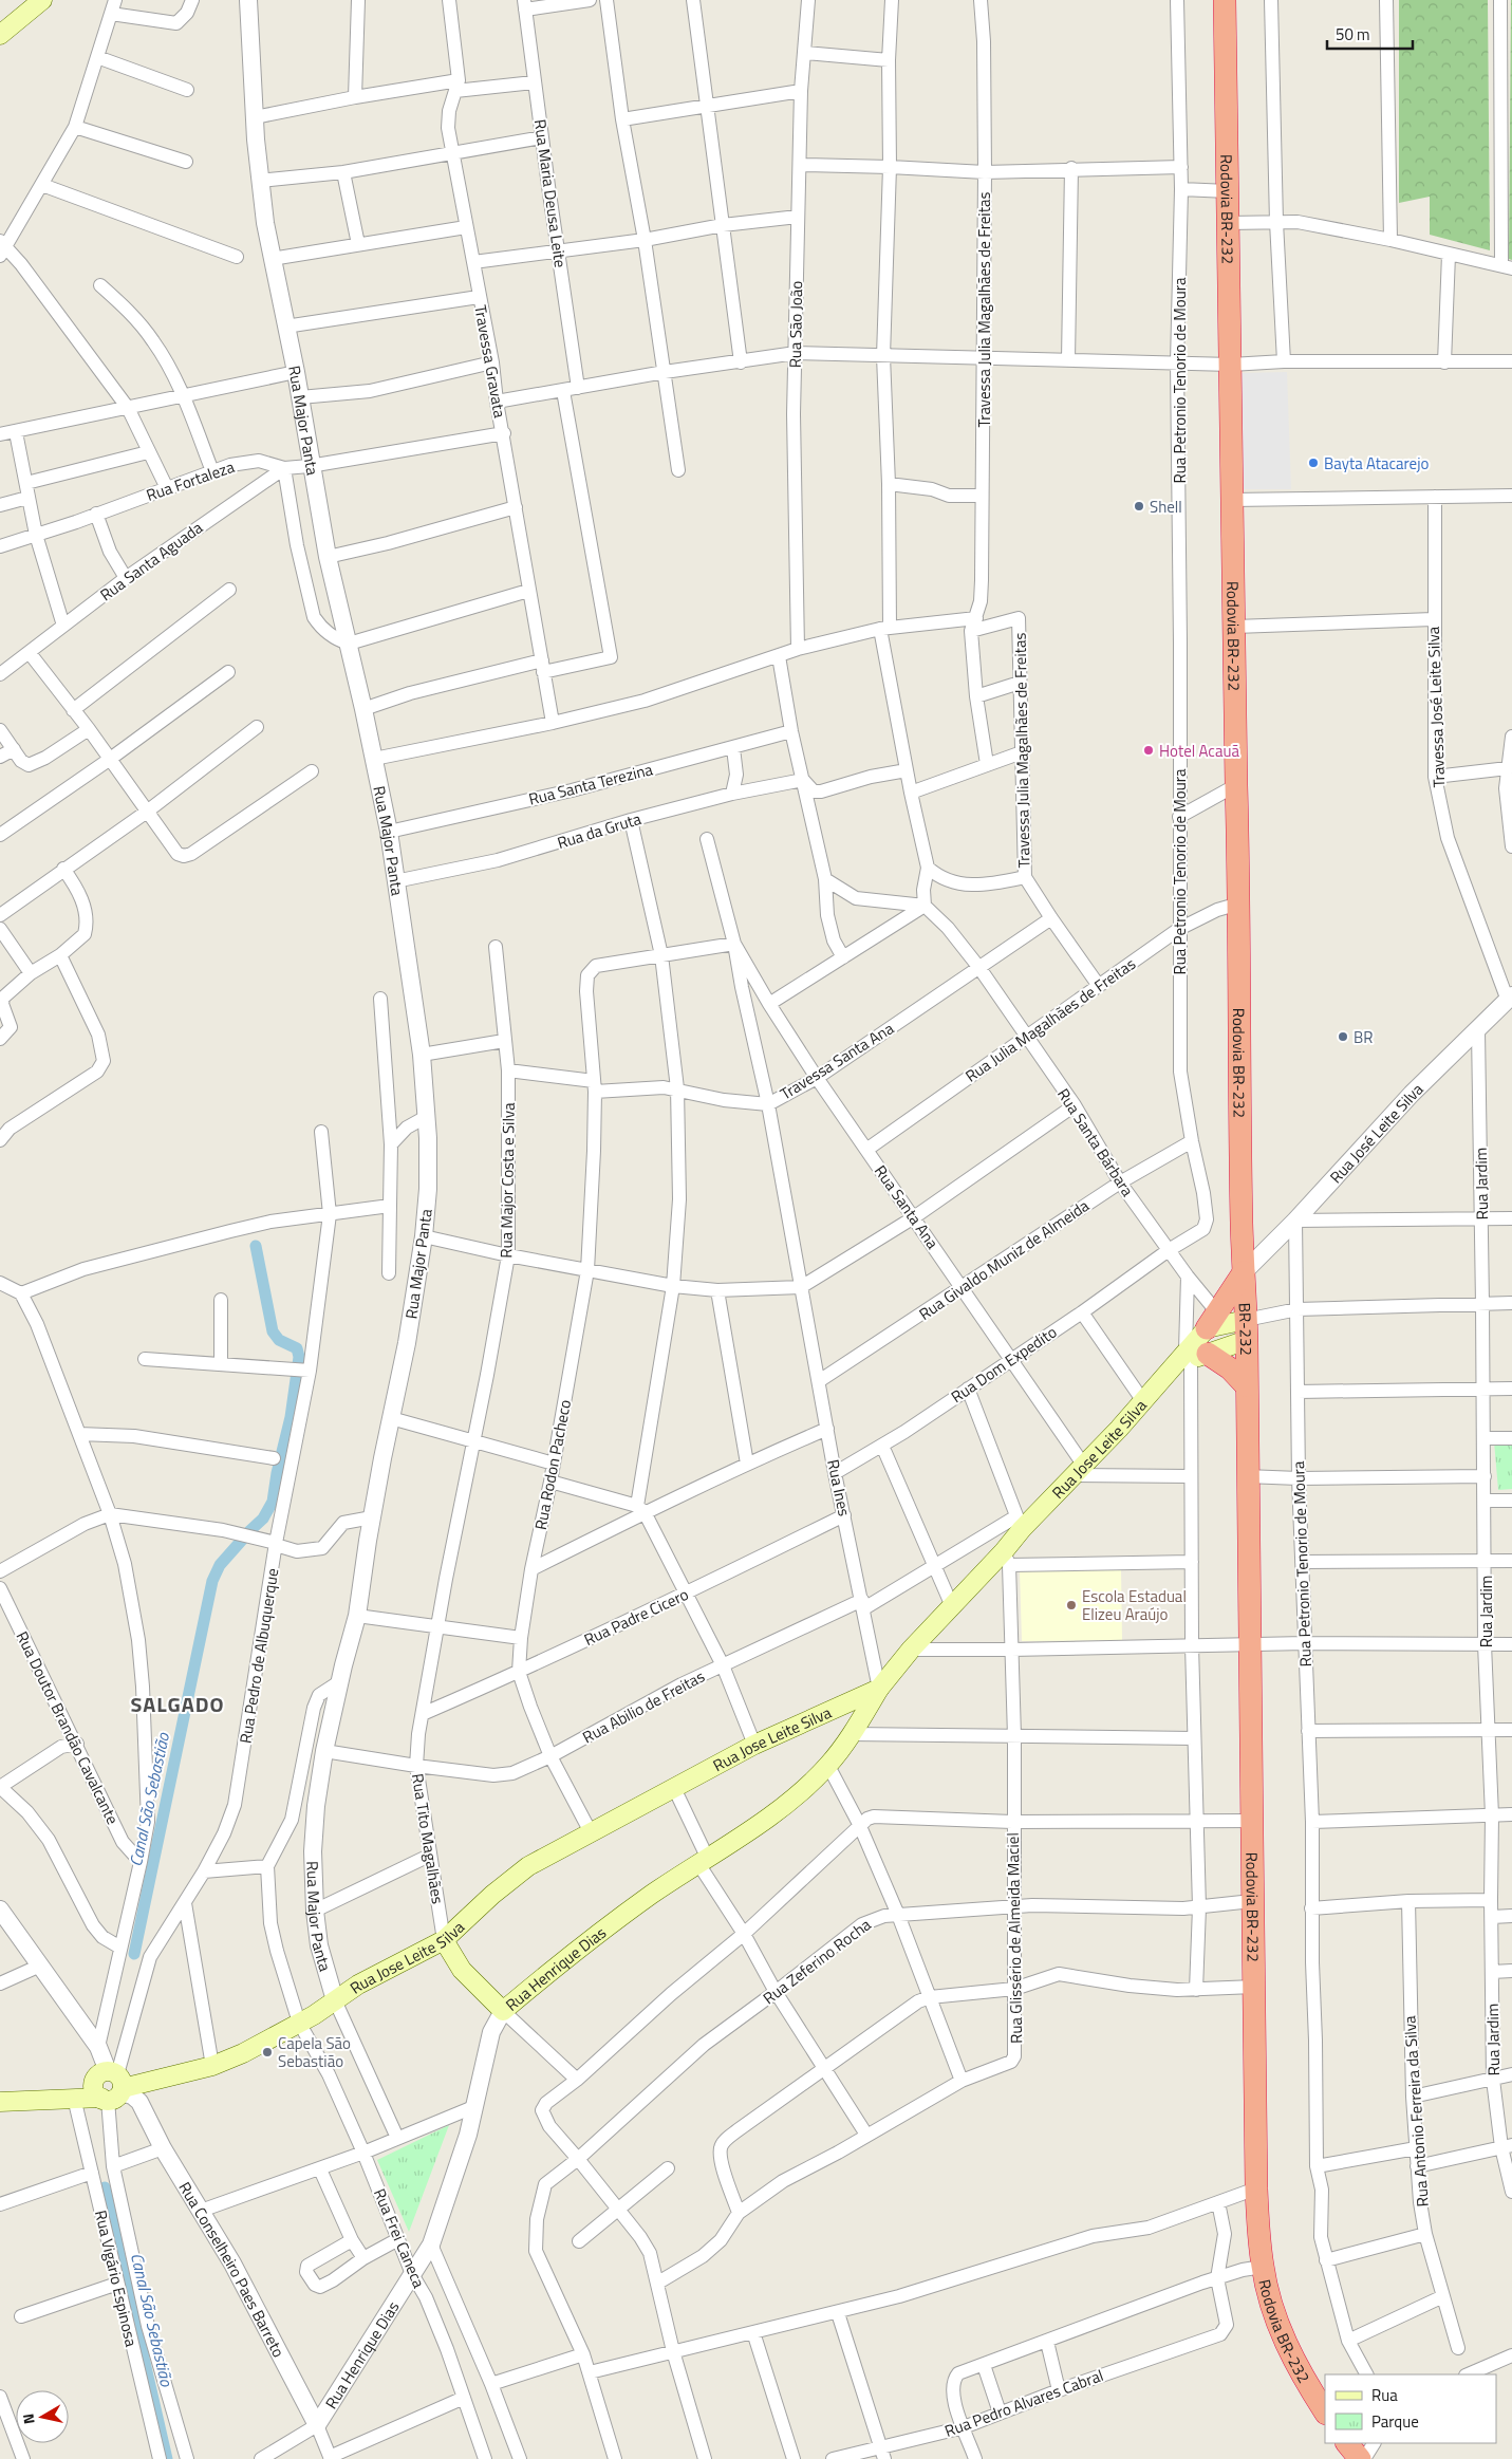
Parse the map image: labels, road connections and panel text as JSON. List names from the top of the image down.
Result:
{
  "streets": {
    "highway": ["Rodovia BR-232", "BR-232"],
    "main road": ["Rua Jose Leite Silva", "Rua Tito Magalhães", "Rua Henrique Dias"],
    "street": [
      "Rua Maria Deusa Leite",
      "Travessa Julia Magalhães de Freitas",
      "Rua São João",
      "Travessa Gravata",
      "Rua Petronio Tenorio de Moura",
      "Rua Major Panta",
      "Rua Fortaleza",
      "Rua Santa Aguada",
      "Travessa José Leite Silva",
      "Rua Santa Terezina",
      "Rua da Gruta",
      "Rua Julia Magalhães de Freitas",
      "Travessa Santa Ana",
      "Rua José Leite Silva",
      "Rua Santa Bárbara",
      "Rua Major Costa e Silva",
      "Rua Jardim",
      "Rua Santa Ana",
      "Rua Givaldo Muniz de Almeida",
      "Rua Dom Expedito",
      "Rua Rodon Pacheco",
      "Rua Ines",
      "Rua Padre Cicero",
      "Rua Pedro de Albuquerque",
      "Rua Abilio de Freitas",
      "Rua Doutor Brandão Cavalcante",
      "Rua Glissério de Almeida Maciel",
      "Rua Zeferino Rocha",
      "Rua Antonio Ferreira da Silva",
      "Rua Frei Caneca",
      "Rua Conselheiro Paes Barreto",
      "Rua Vigário Espinosa",
      "Rua Pedro Alvares Cabral"
    ]
  },
  "crossings": [
    ["Rodovia BR-232", "Rua Julia Magalhães de Freitas"],
    ["Rodovia BR-232", "Rua José Leite Silva"],
    ["Rodovia BR-232", "BR-232"],
    ["Rodovia BR-232", "Rua Zeferino Rocha"],
    ["Travessa Julia Magalhães de Freitas", "Rua Julia Magalhães de Freitas"],
    ["Travessa Julia Magalhães de Freitas", "Travessa Santa Ana"],
    ["Travessa Gravata", "Rua Santa Aguada"],
    ["Rua Petronio Tenorio de Moura", "Rua Julia Magalhães de Freitas"],
    ["Rua Petronio Tenorio de Moura", "Rua José Leite Silva"],
    ["Rua Petronio Tenorio de Moura", "Rua Santa Bárbara"],
    ["Rua Petronio Tenorio de Moura", "Rua Givaldo Muniz de Almeida"],
    ["Rua Petronio Tenorio de Moura", "Rua Dom Expedito"],
    ["Rua Major Panta", "Rua Santa Aguada"],
    ["Rua Major Panta", "Rua Santa Terezina"],
    ["Rua Major Panta", "Rua da Gruta"],
    ["Rua Major Panta", "Rua Jose Leite Silva"],
    ["Rua Major Panta", "Rua Abilio de Freitas"],
    ["Rua Fortaleza", "Rua Santa Aguada"],
    ["Travessa José Leite Silva", "Rua José Leite Silva"],
    ["Rua Julia Magalhães de Freitas", "Rua Santa Bárbara"],
    ["Rua Julia Magalhães de Freitas", "Rua Santa Ana"],
    ["Travessa Santa Ana", "Rua Santa Bárbara"],
    ["Travessa Santa Ana", "Rua Major Costa e Silva"],
    ["Travessa Santa Ana", "Rua Santa Ana"],
    ["Travessa Santa Ana", "Rua Rodon Pacheco"],
    ["Travessa Santa Ana", "Rua Ines"],
    ["Rua José Leite Silva", "Rua Jardim"],
    ["Rua José Leite Silva", "BR-232"],
    ["Rua Santa Bárbara", "Rua Givaldo Muniz de Almeida"],
    ["Rua Santa Bárbara", "Rua Dom Expedito"],
    ["Rua Santa Bárbara", "Rua Jose Leite Silva"],
    ["Rua Major Costa e Silva", "Rua Tito Magalhães"],
    ["Rua Santa Ana", "Rua Givaldo Muniz de Almeida"],
    ["Rua Santa Ana", "Rua Dom Expedito"],
    ["Rua Santa Ana", "Rua Jose Leite Silva"],
    ["Rua Santa Ana", "Rua Ines"],
    ["Rua Givaldo Muniz de Almeida", "Rua Ines"],
    ["BR-232", "Rua Jose Leite Silva"],
    ["Rua Dom Expedito", "Rua Ines"],
    ["Rua Jose Leite Silva", "Rua Rodon Pacheco"],
    ["Rua Jose Leite Silva", "Rua Ines"],
    ["Rua Jose Leite Silva", "Rua Pedro de Albuquerque"],
    ["Rua Jose Leite Silva", "Rua Abilio de Freitas"],
    ["Rua Jose Leite Silva", "Rua Tito Magalhães"],
    ["Rua Jose Leite Silva", "Rua Glissério de Almeida Maciel"],
    ["Rua Jose Leite Silva", "Rua Henrique Dias"],
    ["Rua Jose Leite Silva", "Rua Frei Caneca"],
    ["Rua Jose Leite Silva", "Rua Conselheiro Paes Barreto"],
    ["Rua Jose Leite Silva", "Rua Vigário Espinosa"],
    ["Rua Rodon Pacheco", "Rua Padre Cicero"],
    ["Rua Rodon Pacheco", "Rua Abilio de Freitas"],
    ["Rua Ines", "Rua Padre Cicero"],
    ["Rua Ines", "Rua Abilio de Freitas"],
    ["Rua Ines", "Rua Henrique Dias"],
    ["Rua Padre Cicero", "Rua Tito Magalhães"],
    ["Rua Pedro de Albuquerque", "Rua Conselheiro Paes Barreto"],
    ["Rua Pedro de Albuquerque", "Rua Vigário Espinosa"],
    ["Rua Abilio de Freitas", "Rua Tito Magalhães"],
    ["Rua Tito Magalhães", "Rua Henrique Dias"],
    ["Rua Glissério de Almeida Maciel", "Rua Zeferino Rocha"],
    ["Rua Henrique Dias", "Rua Frei Caneca"],
    ["Rua Henrique Dias", "Rua Conselheiro Paes Barreto"],
    ["Rua Conselheiro Paes Barreto", "Rua Vigário Espinosa"]
  ],
  "districts": ["SALGADO"],
  "water": ["Canal São Sebastião"],
  "places": [
    "Bayta Atacarejo",
    "Shell",
    "Hotel Acauã",
    "BR",
    "Escola Estadual Elizeu Araújo",
    "Capela São Sebastião"
  ],
  "legend": ["Rua", "Parque"],
  "scale_bar": "50 m",
  "north": "left"
}
